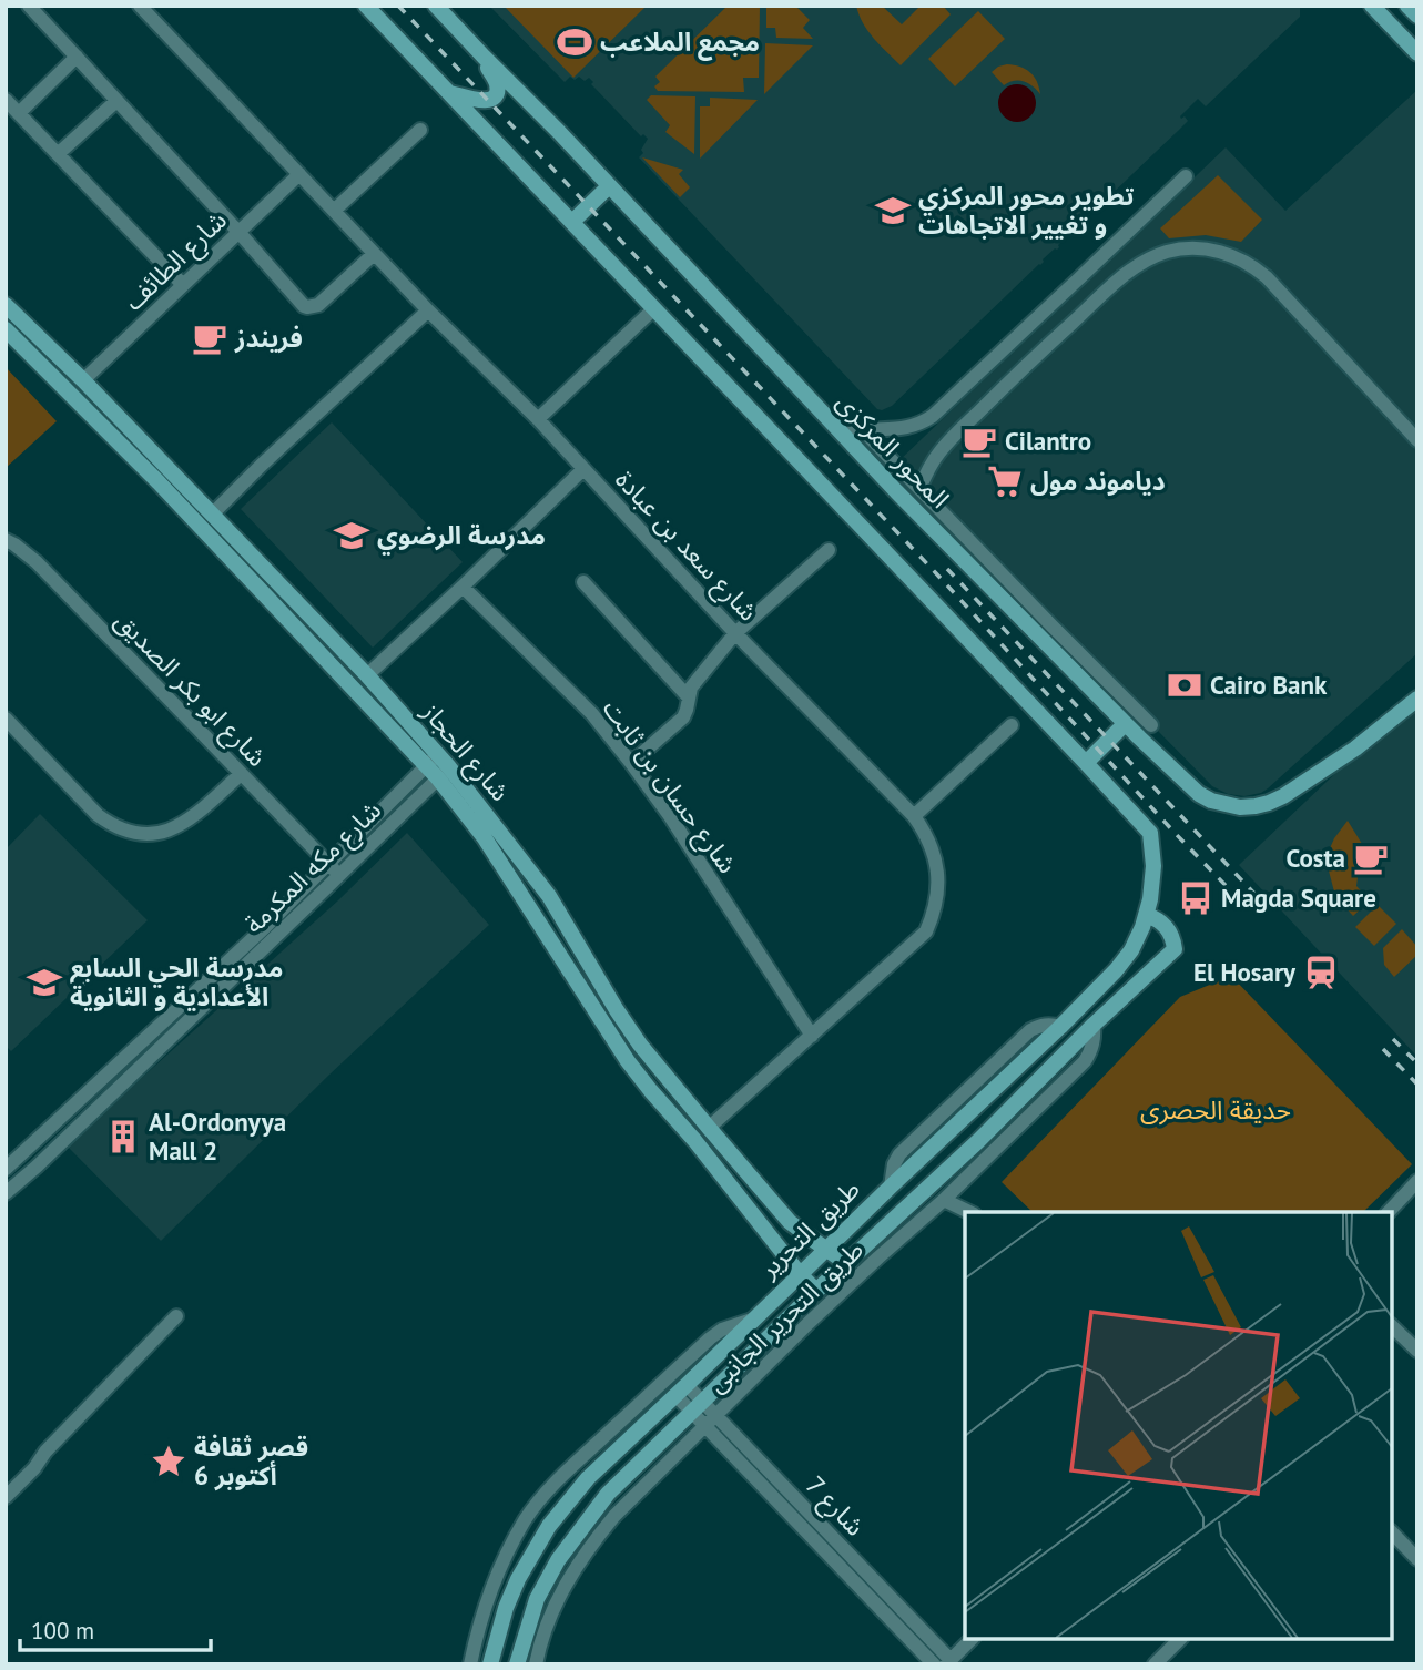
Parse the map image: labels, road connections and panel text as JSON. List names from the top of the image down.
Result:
{
  "streets": {
    "street": [
      "شارع الطائف",
      "المحور المركزى",
      "شارع سعد بن عبادة",
      "شارع ابو بكر الصديق",
      "شارع الحجاز",
      "شارع حسان بن ثابت",
      "شارع مكه المكرمة",
      "طريق التحرير",
      "طريق التحرير الجانبى",
      "شارع 7"
    ]
  },
  "crossings": [
    ["شارع الطائف", "شارع سعد بن عبادة"],
    ["شارع الطائف", "شارع الحجاز"],
    ["شارع سعد بن عبادة", "شارع الحجاز"],
    ["شارع سعد بن عبادة", "شارع حسان بن ثابت"],
    ["شارع ابو بكر الصديق", "شارع مكه المكرمة"],
    ["شارع الحجاز", "شارع مكه المكرمة"],
    ["شارع الحجاز", "طريق التحرير"],
    ["طريق التحرير", "طريق التحرير الجانبى"],
    ["طريق التحرير", "شارع 7"],
    ["طريق التحرير الجانبى", "شارع 7"]
  ],
  "parks": ["حديقة الحصرى"],
  "places": {
    "sports": ["مجمع الملاعب"],
    "school or university": ["تطوير محور المركزي و تغيير الاتجاهات", "مدرسة الرضوي", "مدرسة الحي السابع الأعدادية و الثانوية"],
    "cafe": ["فريندز", "Cilantro", "Costa"],
    "supermarket": ["دياموند مول"],
    "bank": ["Cairo Bank"],
    "bus stop": ["Magda Square"],
    "station": ["El Hosary"],
    "building": ["Al-Ordonyya Mall 2"],
    "place": ["قصر ثقافة 6 أكتوبر"]
  },
  "scale_bar": "100 m"
}
